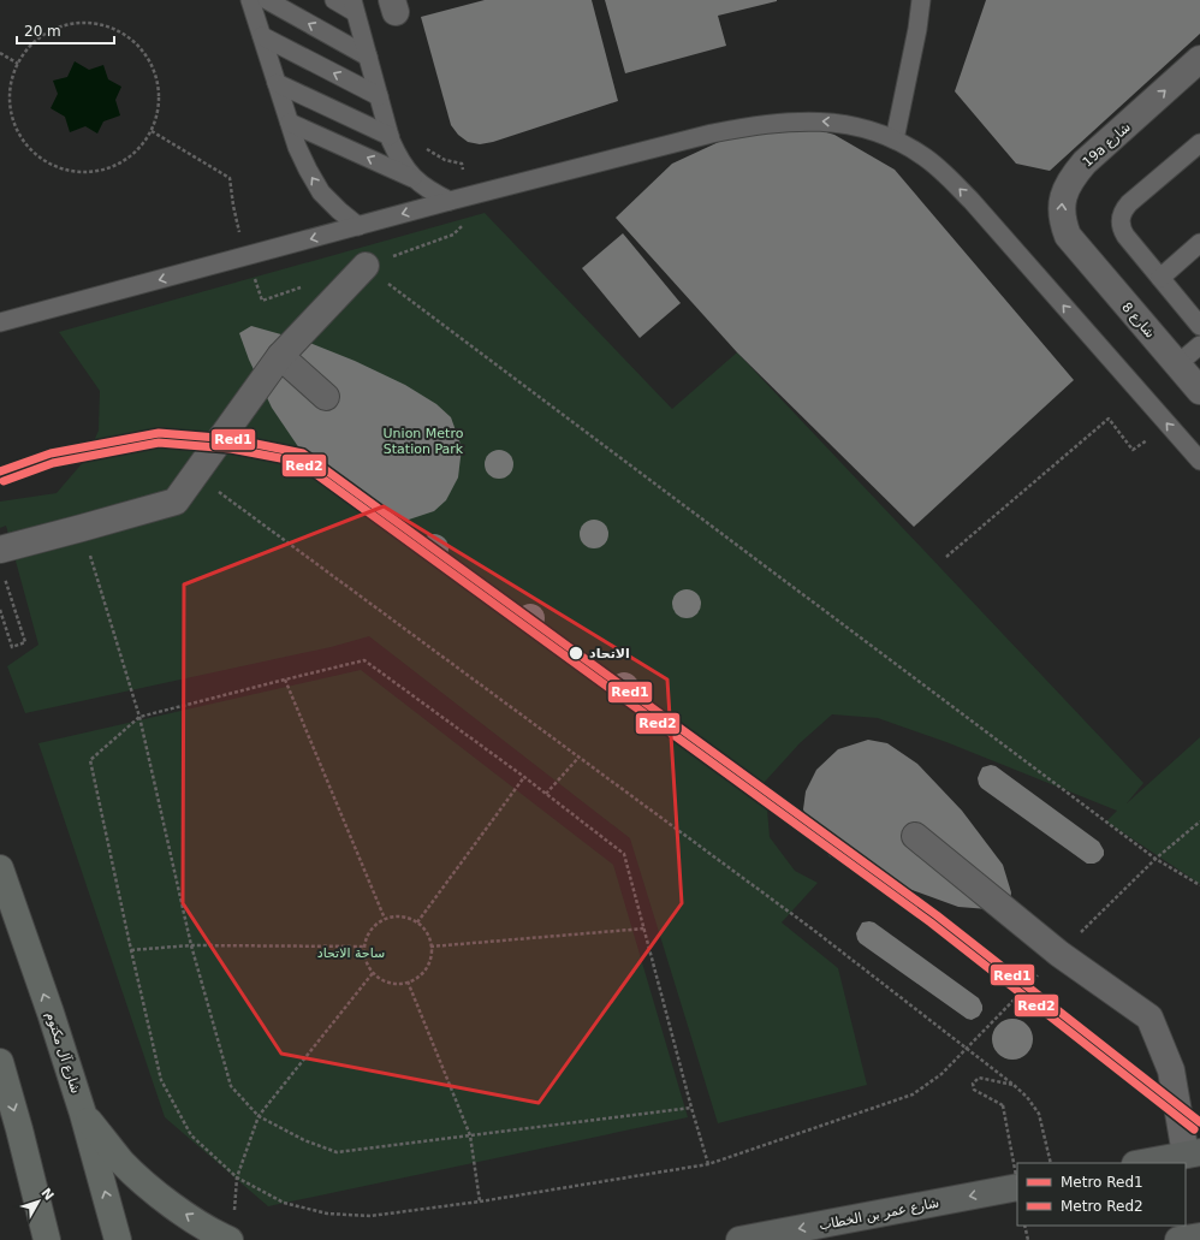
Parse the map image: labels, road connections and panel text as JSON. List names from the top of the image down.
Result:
{
  "streets": {
    "main road": ["شارع آل مكتوم", "شارع عمر بن الخطاب"],
    "street": ["19a شارع", "شارع 8"]
  },
  "crossings": [
    ["19a شارع", "شارع 8"]
  ],
  "one_way": ["19a شارع", "شارع عمر بن الخطاب"],
  "parks": ["Union Metro Station Park", "ساحة الاتحاد"],
  "places": ["الاتحاد"],
  "lines": ["metro line Red1", "metro line Red2"],
  "legend": ["Metro Red1", "Metro Red2"],
  "scale_bar": "20 m",
  "north": "top right"
}
